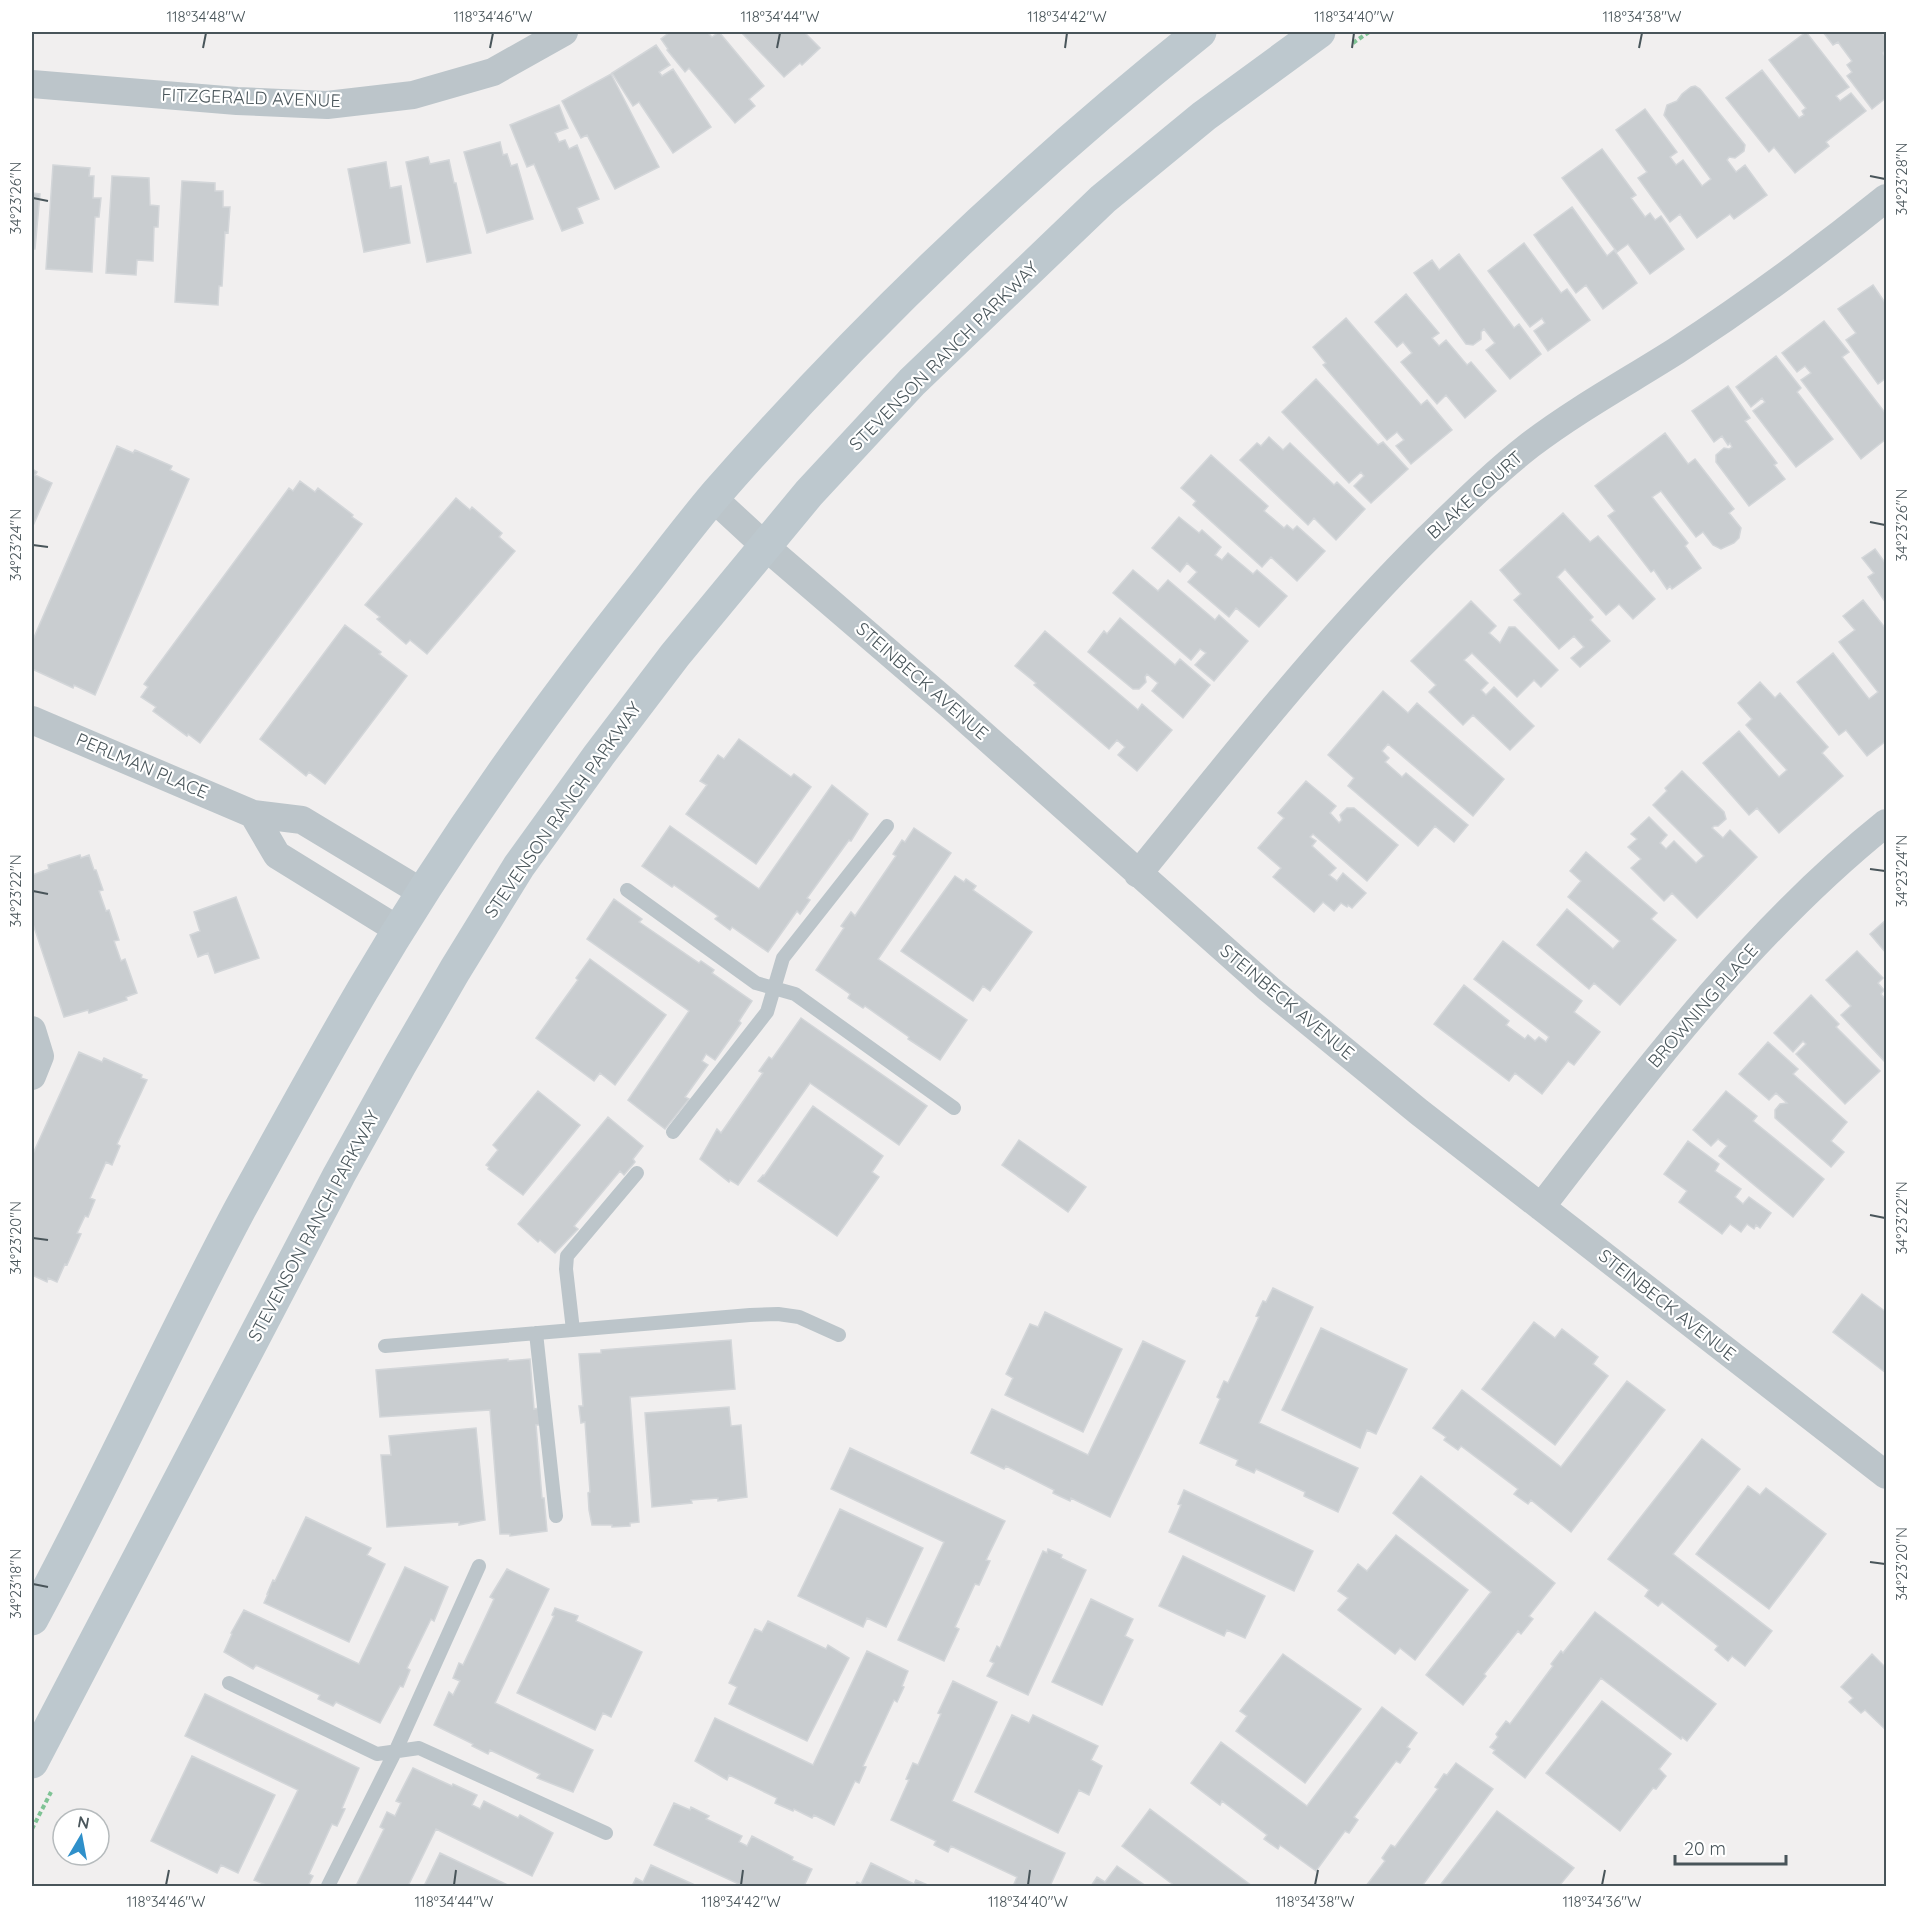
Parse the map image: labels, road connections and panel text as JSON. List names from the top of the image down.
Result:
{
  "streets": {
    "main road": ["STEVENSON RANCH PARKWAY"],
    "street": [
      "FITZGERALD AVENUE",
      "BLAKE COURT",
      "STEINBECK AVENUE",
      "PERLMAN PLACE",
      "BROWNING PLACE"
    ]
  },
  "crossings": [
    ["STEVENSON RANCH PARKWAY", "STEINBECK AVENUE"],
    ["BLAKE COURT", "STEINBECK AVENUE"],
    ["STEINBECK AVENUE", "BROWNING PLACE"]
  ],
  "scale_bar": "20 m",
  "north": "top",
  "coordinates": [
    "118°34'48\"W",
    "118°34'46\"W",
    "118°34'44\"W",
    "118°34'42\"W",
    "118°34'40\"W",
    "118°34'38\"W",
    "34°23'28\"N",
    "34°23'26\"N",
    "34°23'24\"N",
    "34°23'22\"N",
    "34°23'20\"N",
    "34°23'18\"N",
    "118°34'36\"W"
  ]
}
